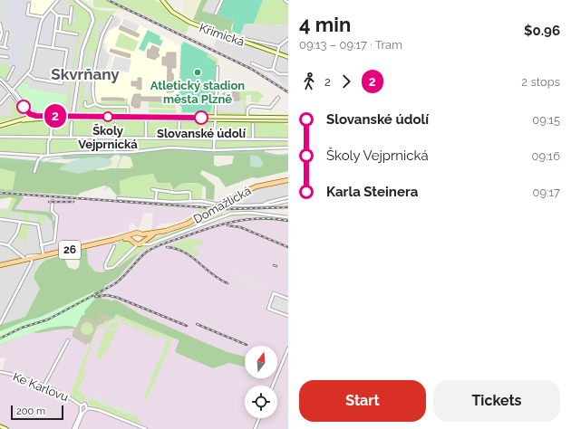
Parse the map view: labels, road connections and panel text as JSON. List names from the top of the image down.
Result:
{
  "streets": {
    "main road": ["Křimická", "Domažlická", "26"],
    "street": ["Ke Karlovu"]
  },
  "districts": ["Skvrňany"],
  "places": ["Atletický stadion města Plzně", "Školy Vejprnická", "Slovanské údolí"],
  "lines": ["tram line 2"],
  "scale_bar": "200 m",
  "north": "top",
  "page": {
    "on_map": "2",
    "heading": ["4 min", "09:13 – 09:17 · Tram", "$0.96"],
    "legs": ["2", "2", "2 stops"],
    "list": [
      {
        "name": "Slovanské údolí",
        "value": "09:15"
      },
      {
        "name": "Školy Vejprnická",
        "value": "09:16"
      },
      {
        "name": "Karla Steinera",
        "value": "09:17"
      }
    ],
    "buttons": ["Start", "Tickets"],
    "scale": "200 m"
  }
}
